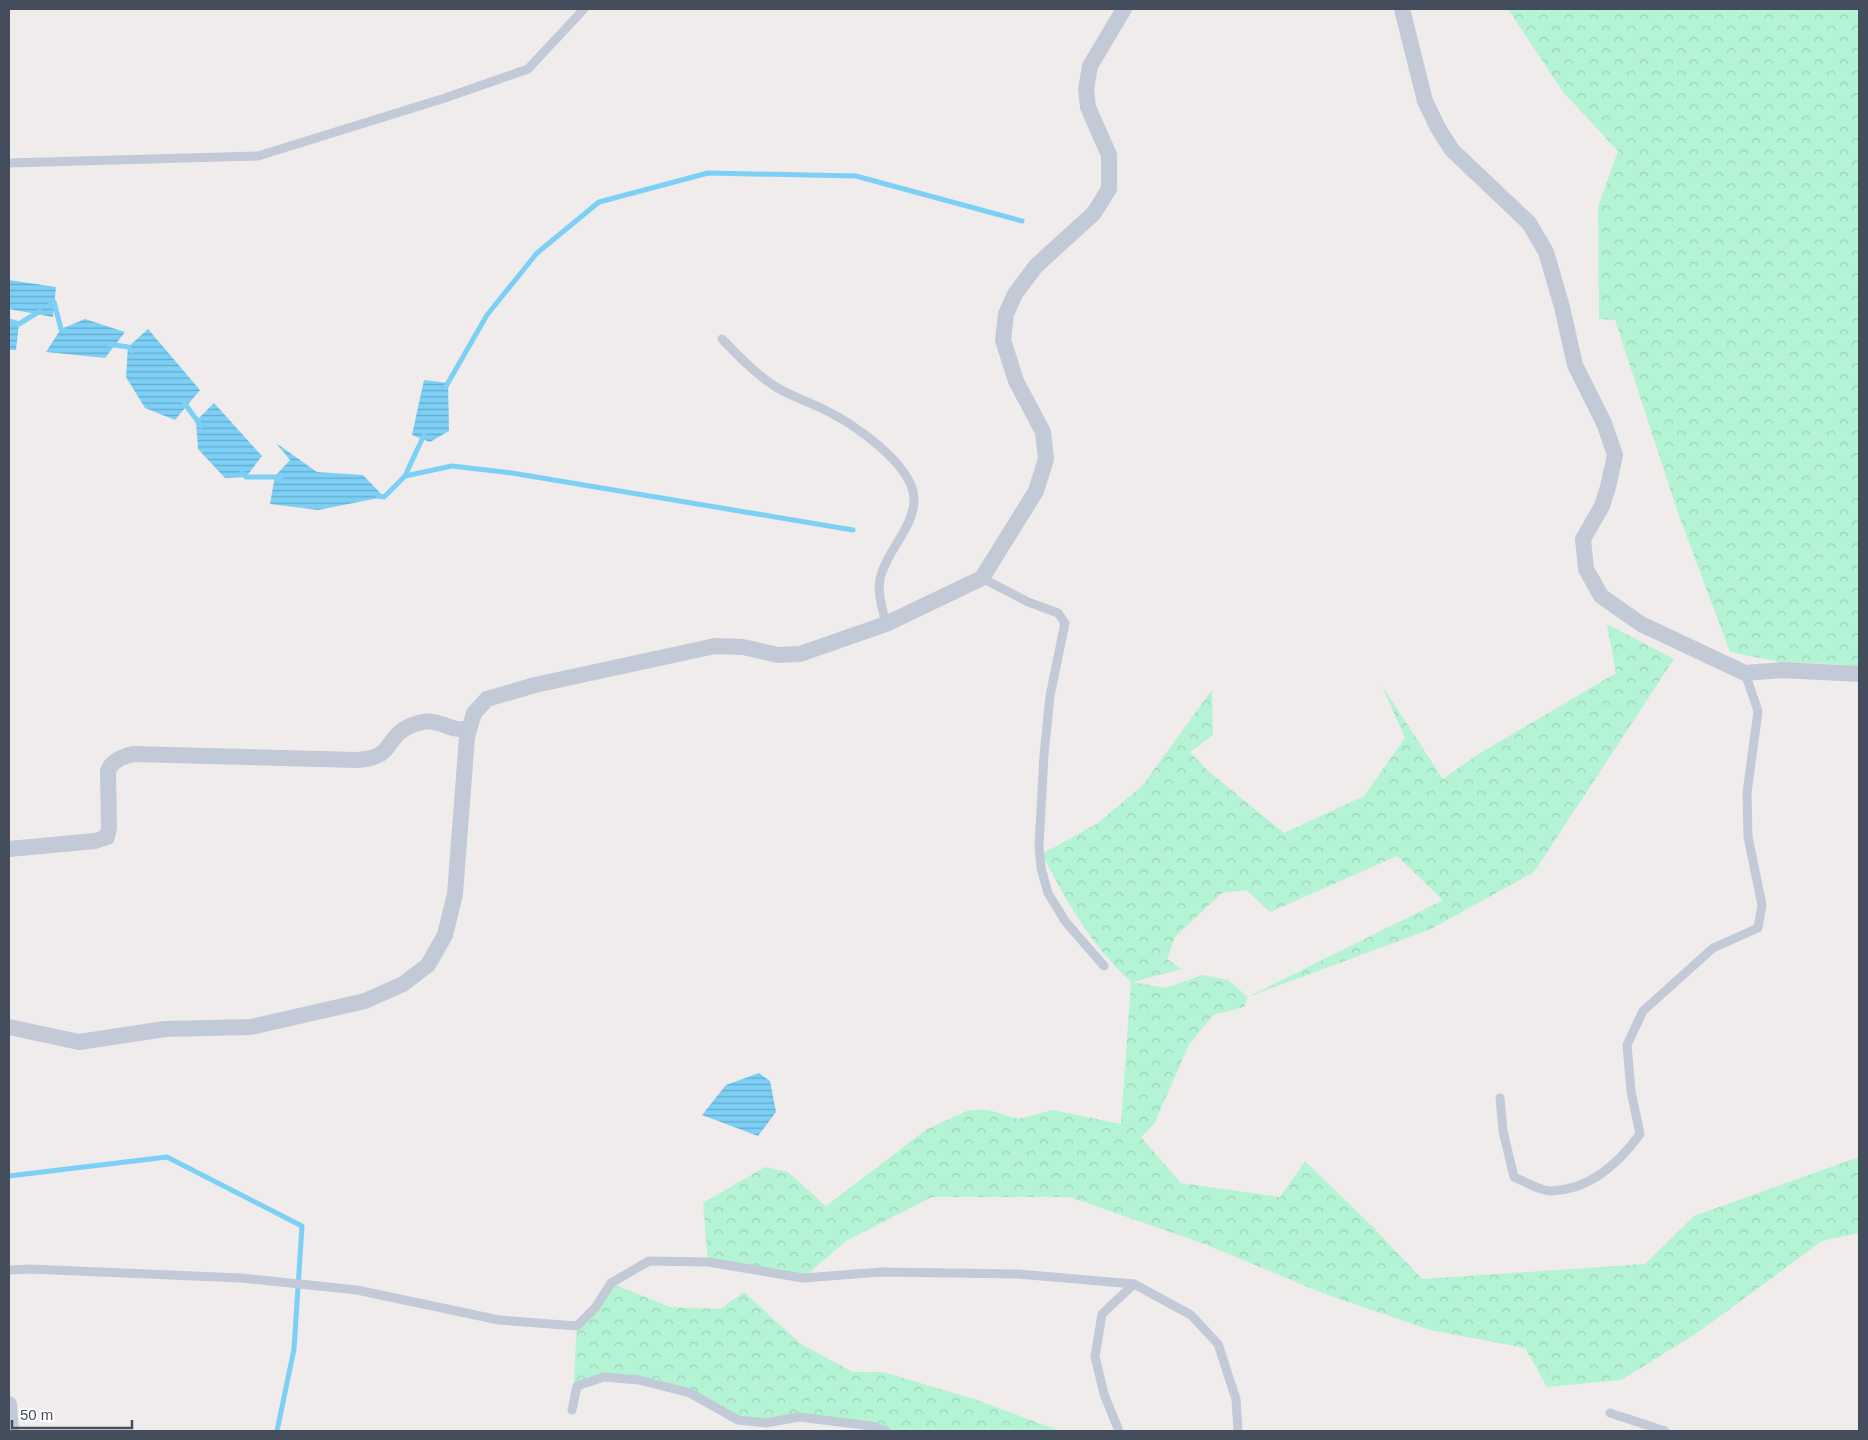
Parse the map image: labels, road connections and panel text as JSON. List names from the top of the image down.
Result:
{
  "scale_bar": "50 m"
}
